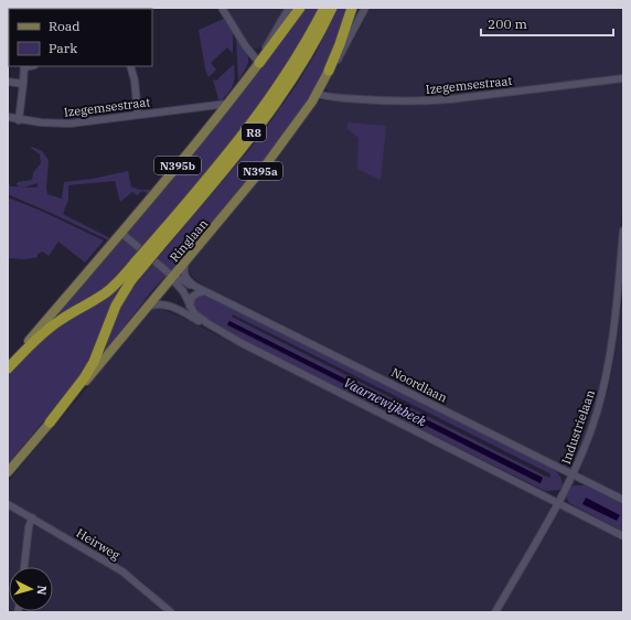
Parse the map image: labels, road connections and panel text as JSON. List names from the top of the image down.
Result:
{
  "streets": {
    "highway": ["R8"],
    "main road": ["N395b", "N395a", "Ringlaan"],
    "street": [
      "Izegemsestraat",
      "Noordlaan",
      "Industrielaan",
      "Heirweg"
    ]
  },
  "crossings": [
    ["Izegemsestraat", "N395b"],
    ["Izegemsestraat", "Ringlaan"],
    ["R8", "N395b"],
    ["R8", "Ringlaan"],
    ["N395b", "Noordlaan"],
    ["Ringlaan", "Noordlaan"],
    ["Noordlaan", "Industrielaan"]
  ],
  "water": ["Vaarnewijkbeek"],
  "legend": ["Road", "Park"],
  "scale_bar": "200 m",
  "north": "right"
}
